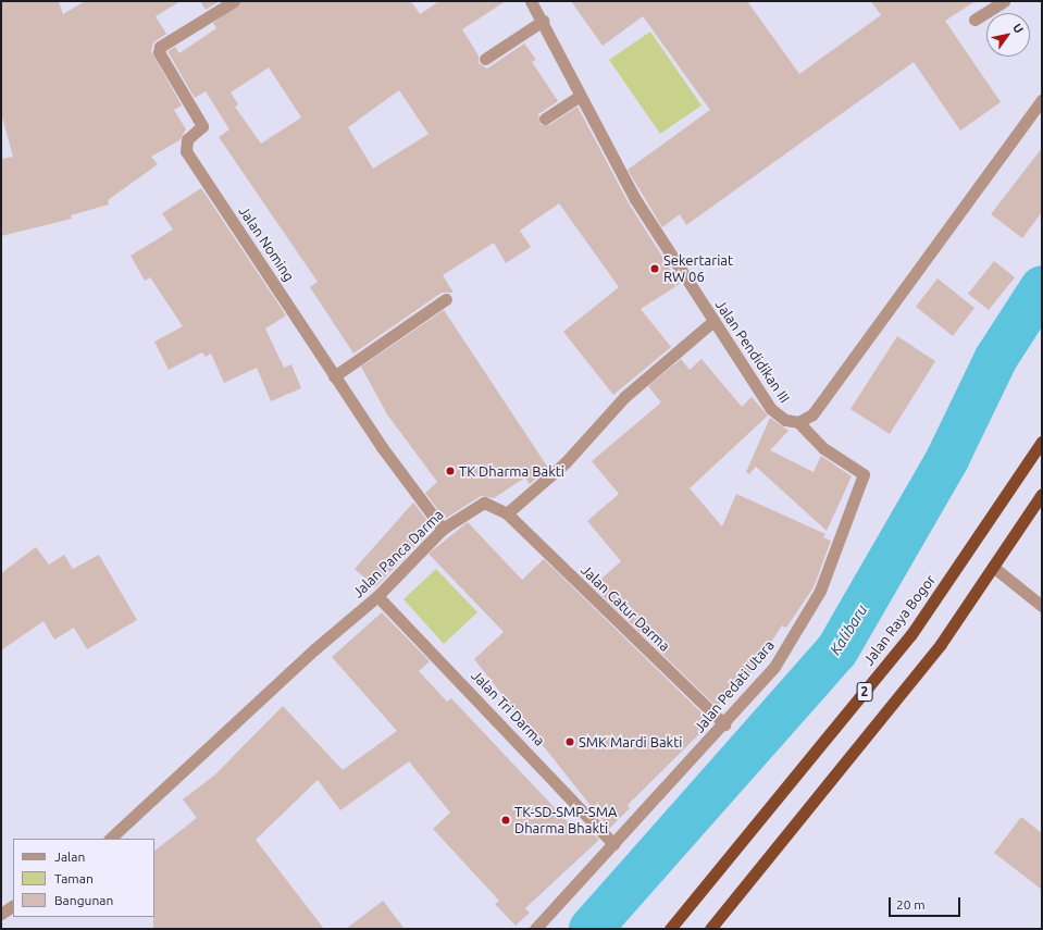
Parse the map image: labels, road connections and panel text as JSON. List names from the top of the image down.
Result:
{
  "streets": {
    "highway": ["Jalan Raya Bogor", "2"],
    "street": [
      "Jalan Noming",
      "Jalan Pendidikan III",
      "Jalan Panca Darma",
      "Jalan Catur Darma",
      "Jalan Pedati Utara",
      "Jalan Tri Darma"
    ]
  },
  "crossings": [
    ["Jalan Noming", "Jalan Panca Darma"],
    ["Jalan Pendidikan III", "Jalan Pedati Utara"],
    ["Jalan Panca Darma", "Jalan Catur Darma"],
    ["Jalan Panca Darma", "Jalan Tri Darma"],
    ["Jalan Catur Darma", "Jalan Pedati Utara"],
    ["Jalan Pedati Utara", "Jalan Tri Darma"]
  ],
  "water": ["Kalibaru"],
  "places": [
    "Sekertariat RW 06",
    "TK Dharma Bakti",
    "SMK Mardi Bakti",
    "TK-SD-SMP-SMA Dharma Bhakti"
  ],
  "legend": ["Jalan", "Taman", "Bangunan"],
  "scale_bar": "20 m",
  "north": "top right"
}
